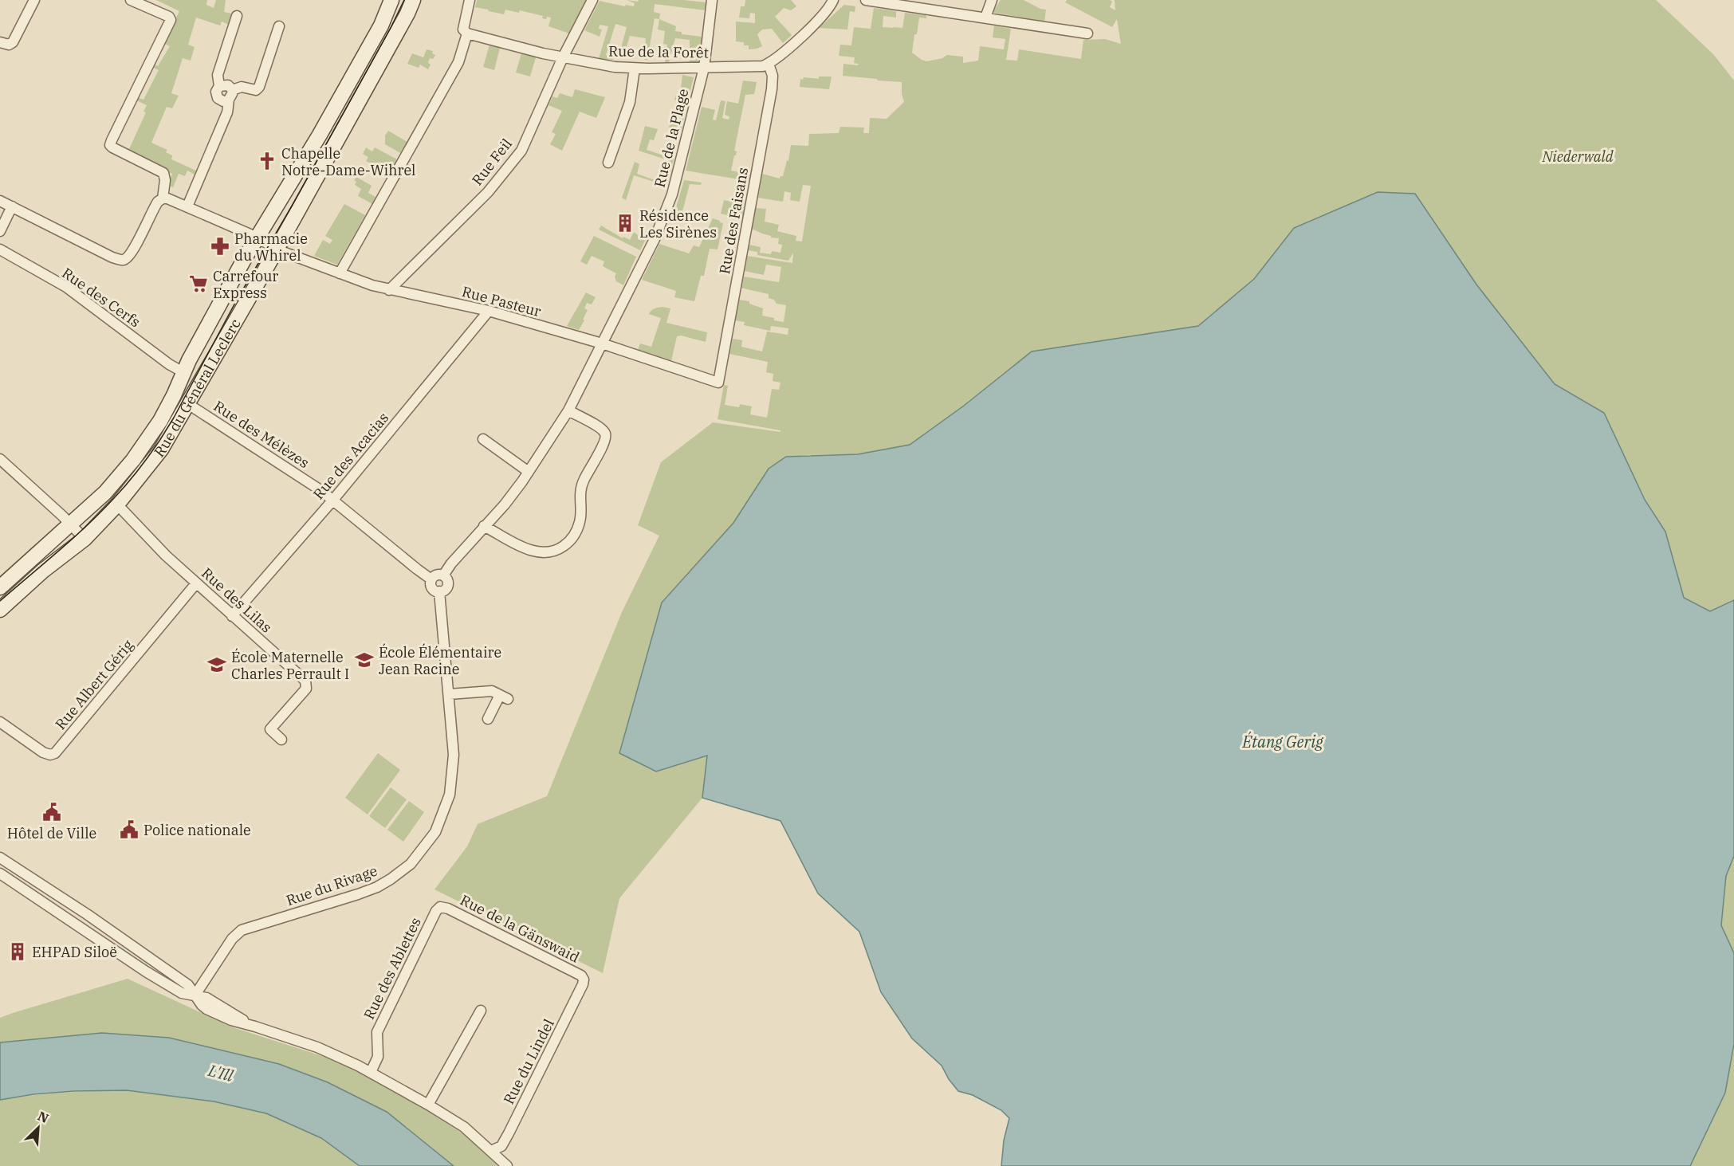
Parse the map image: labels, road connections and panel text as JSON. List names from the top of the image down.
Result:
{
  "streets": {
    "main road": ["Rue du Général Leclerc"],
    "street": [
      "Rue de la Forêt",
      "Rue de la Plage",
      "Rue Feil",
      "Rue des Faisans",
      "Rue des Cerfs",
      "Rue Pasteur",
      "Rue des Mélèzes",
      "Rue des Acacias",
      "Rue des Lilas",
      "Rue Albert Gérig",
      "Rue du Rivage",
      "Rue de la Gänswaid",
      "Rue des Ablettes",
      "Rue du Lindel"
    ]
  },
  "crossings": [
    ["Rue de la Forêt", "Rue de la Plage"],
    ["Rue de la Forêt", "Rue Feil"],
    ["Rue de la Forêt", "Rue des Faisans"],
    ["Rue de la Plage", "Rue Pasteur"],
    ["Rue Feil", "Rue Pasteur"],
    ["Rue des Faisans", "Rue Pasteur"],
    ["Rue des Cerfs", "Rue du Général Leclerc"],
    ["Rue Pasteur", "Rue du Général Leclerc"],
    ["Rue Pasteur", "Rue des Acacias"],
    ["Rue du Général Leclerc", "Rue des Mélèzes"],
    ["Rue du Général Leclerc", "Rue des Lilas"],
    ["Rue des Mélèzes", "Rue des Acacias"],
    ["Rue des Mélèzes", "Rue du Rivage"],
    ["Rue des Acacias", "Rue des Lilas"],
    ["Rue des Lilas", "Rue Albert Gérig"],
    ["Rue de la Gänswaid", "Rue des Ablettes"],
    ["Rue de la Gänswaid", "Rue du Lindel"]
  ],
  "water": ["Étang Gerig", "L'Ill"],
  "parks": ["Niederwald"],
  "places": {
    "church": ["Chapelle Notre-Dame-Wihrel"],
    "building": ["Résidence Les Sirènes", "EHPAD Siloë"],
    "pharmacy": ["Pharmacie du Whirel"],
    "supermarket": ["Carrefour Express"],
    "school or university": ["École Élémentaire Jean Racine", "École Maternelle Charles Perrault I"],
    "public building": ["Hôtel de Ville", "Police nationale"]
  },
  "north": "top right"
}
